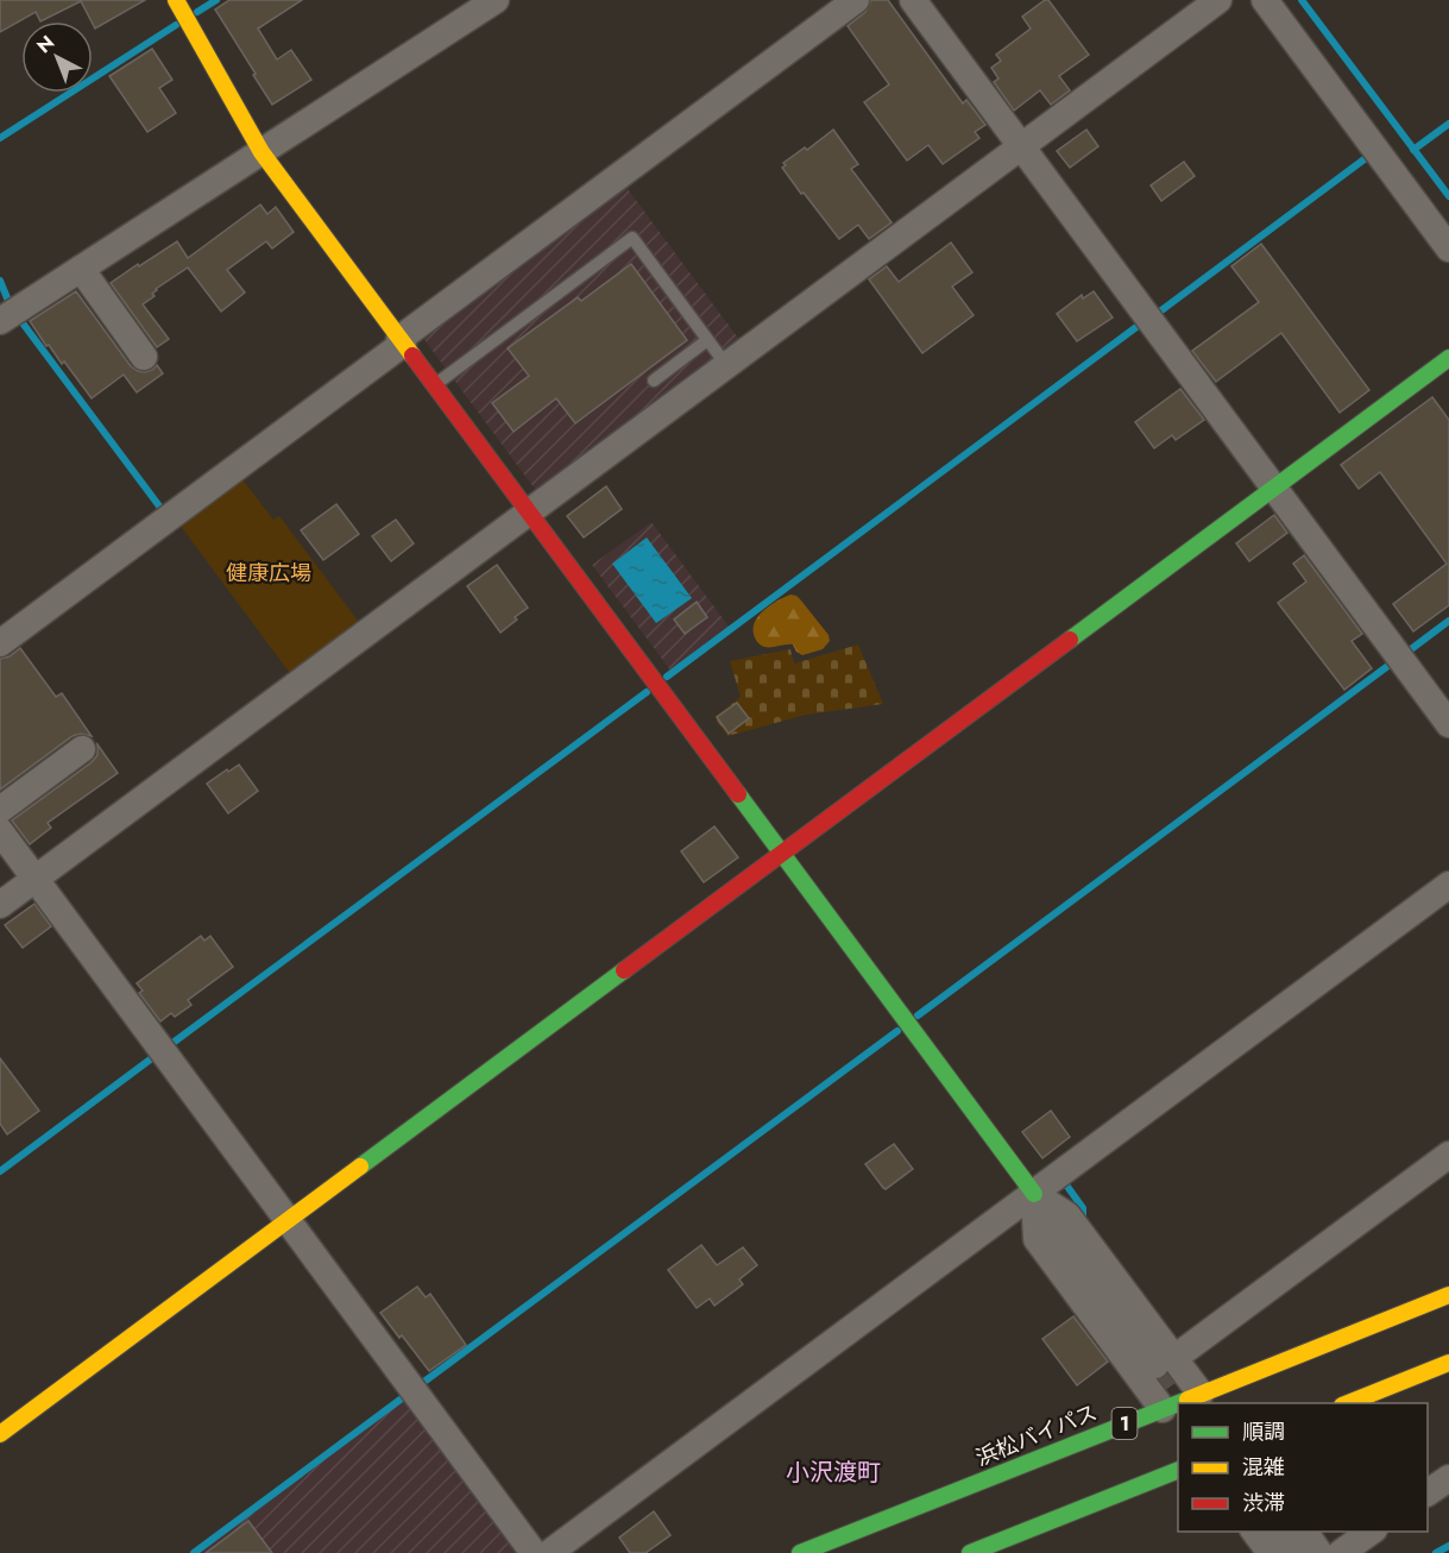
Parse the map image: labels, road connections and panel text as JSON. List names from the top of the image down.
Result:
{
  "streets": {
    "main road": ["1", "浜松バイパス"]
  },
  "districts": ["小沢渡町"],
  "parks": ["健康広場"],
  "legend": ["順調", "混雑", "渋滞"],
  "north": "top left"
}
